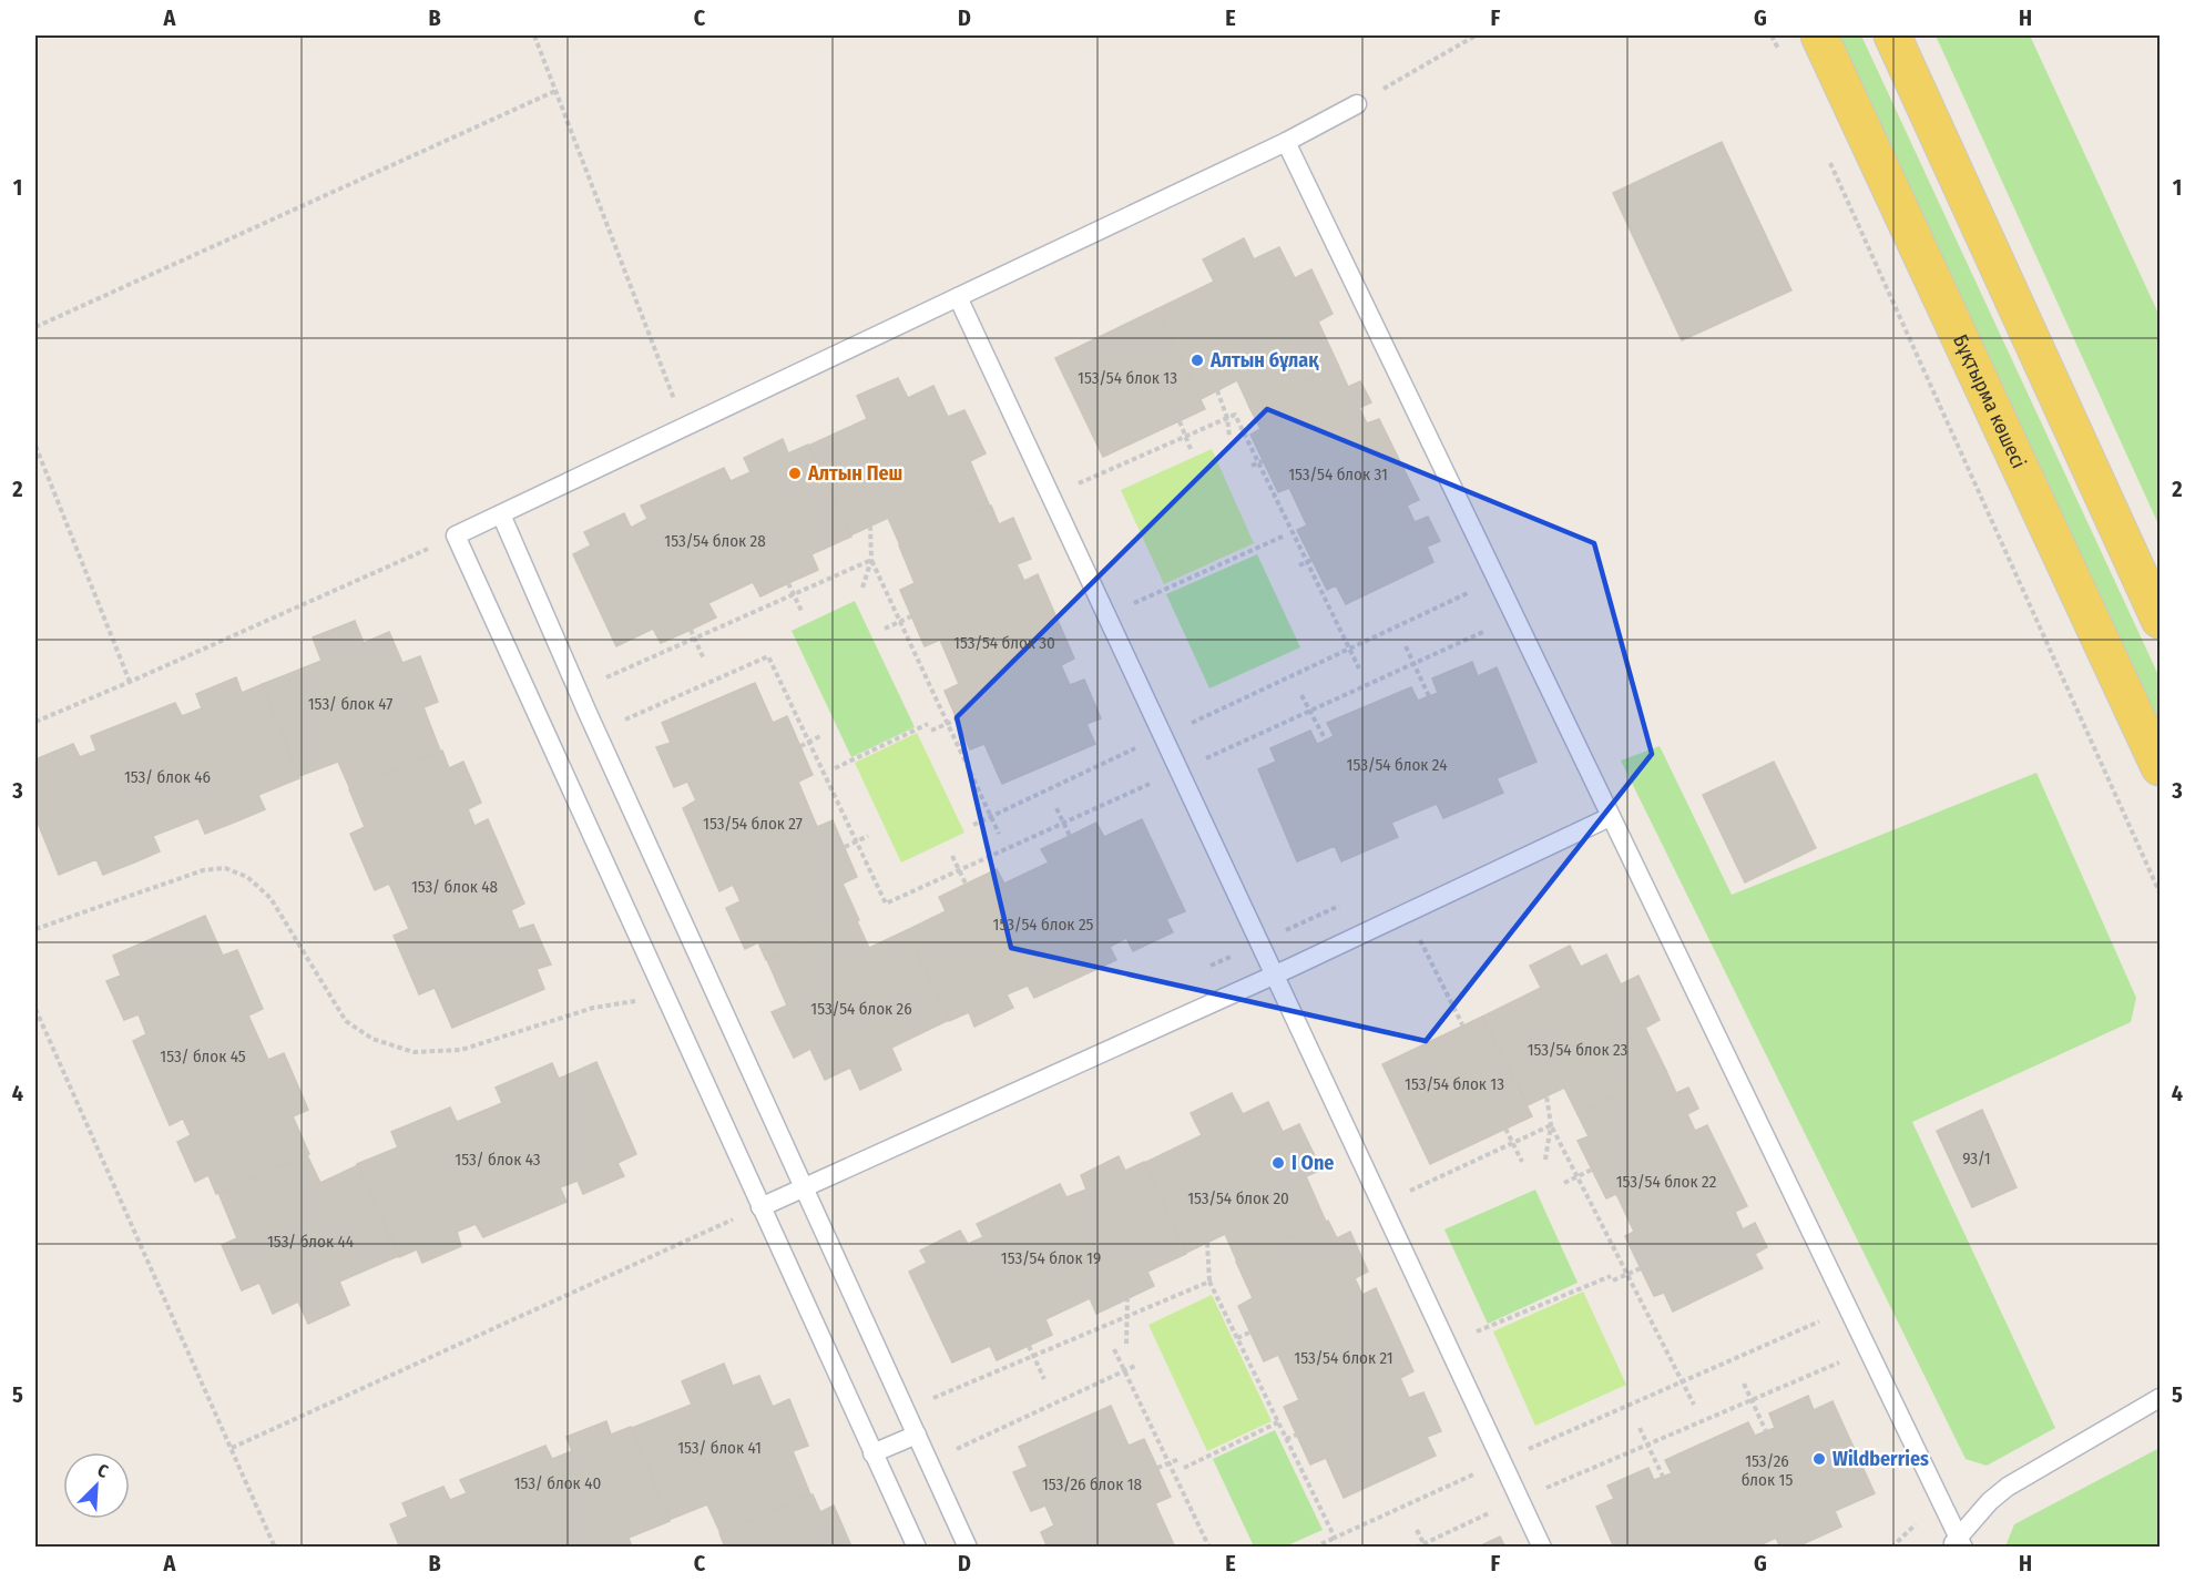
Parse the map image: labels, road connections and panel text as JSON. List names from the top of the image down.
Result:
{
  "streets": {
    "main road": ["Бұқтырма көшесі"]
  },
  "places": [
    "Алтын бұлақ",
    "Алтын Пеш",
    "I One",
    "Wildberries"
  ],
  "house_numbers": [
    "153/54 блок 13",
    "153/54 блок 31",
    "153/54 блок 28",
    "153/54 блок 30",
    "153/ блок 47",
    "153/54 блок 24",
    "153/ блок 46",
    "153/54 блок 27",
    "153/ блок 48",
    "153/54 блок 25",
    "153/54 блок 26",
    "153/54 блок 23",
    "153/ блок 45",
    "153/54 блок 13",
    "93/1",
    "153/ блок 43",
    "153/54 блок 22",
    "153/54 блок 20",
    "153/ блок 44",
    "153/54 блок 19",
    "153/54 блок 21",
    "153/ блок 41",
    "153/26 блок 15",
    "153/ блок 40",
    "153/26 блок 18"
  ],
  "north": "top right",
  "grid": {
    "columns": [
      "A",
      "B",
      "C",
      "D",
      "E",
      "F",
      "G",
      "H"
    ],
    "rows": [
      "1",
      "2",
      "3",
      "4",
      "5"
    ]
  }
}
